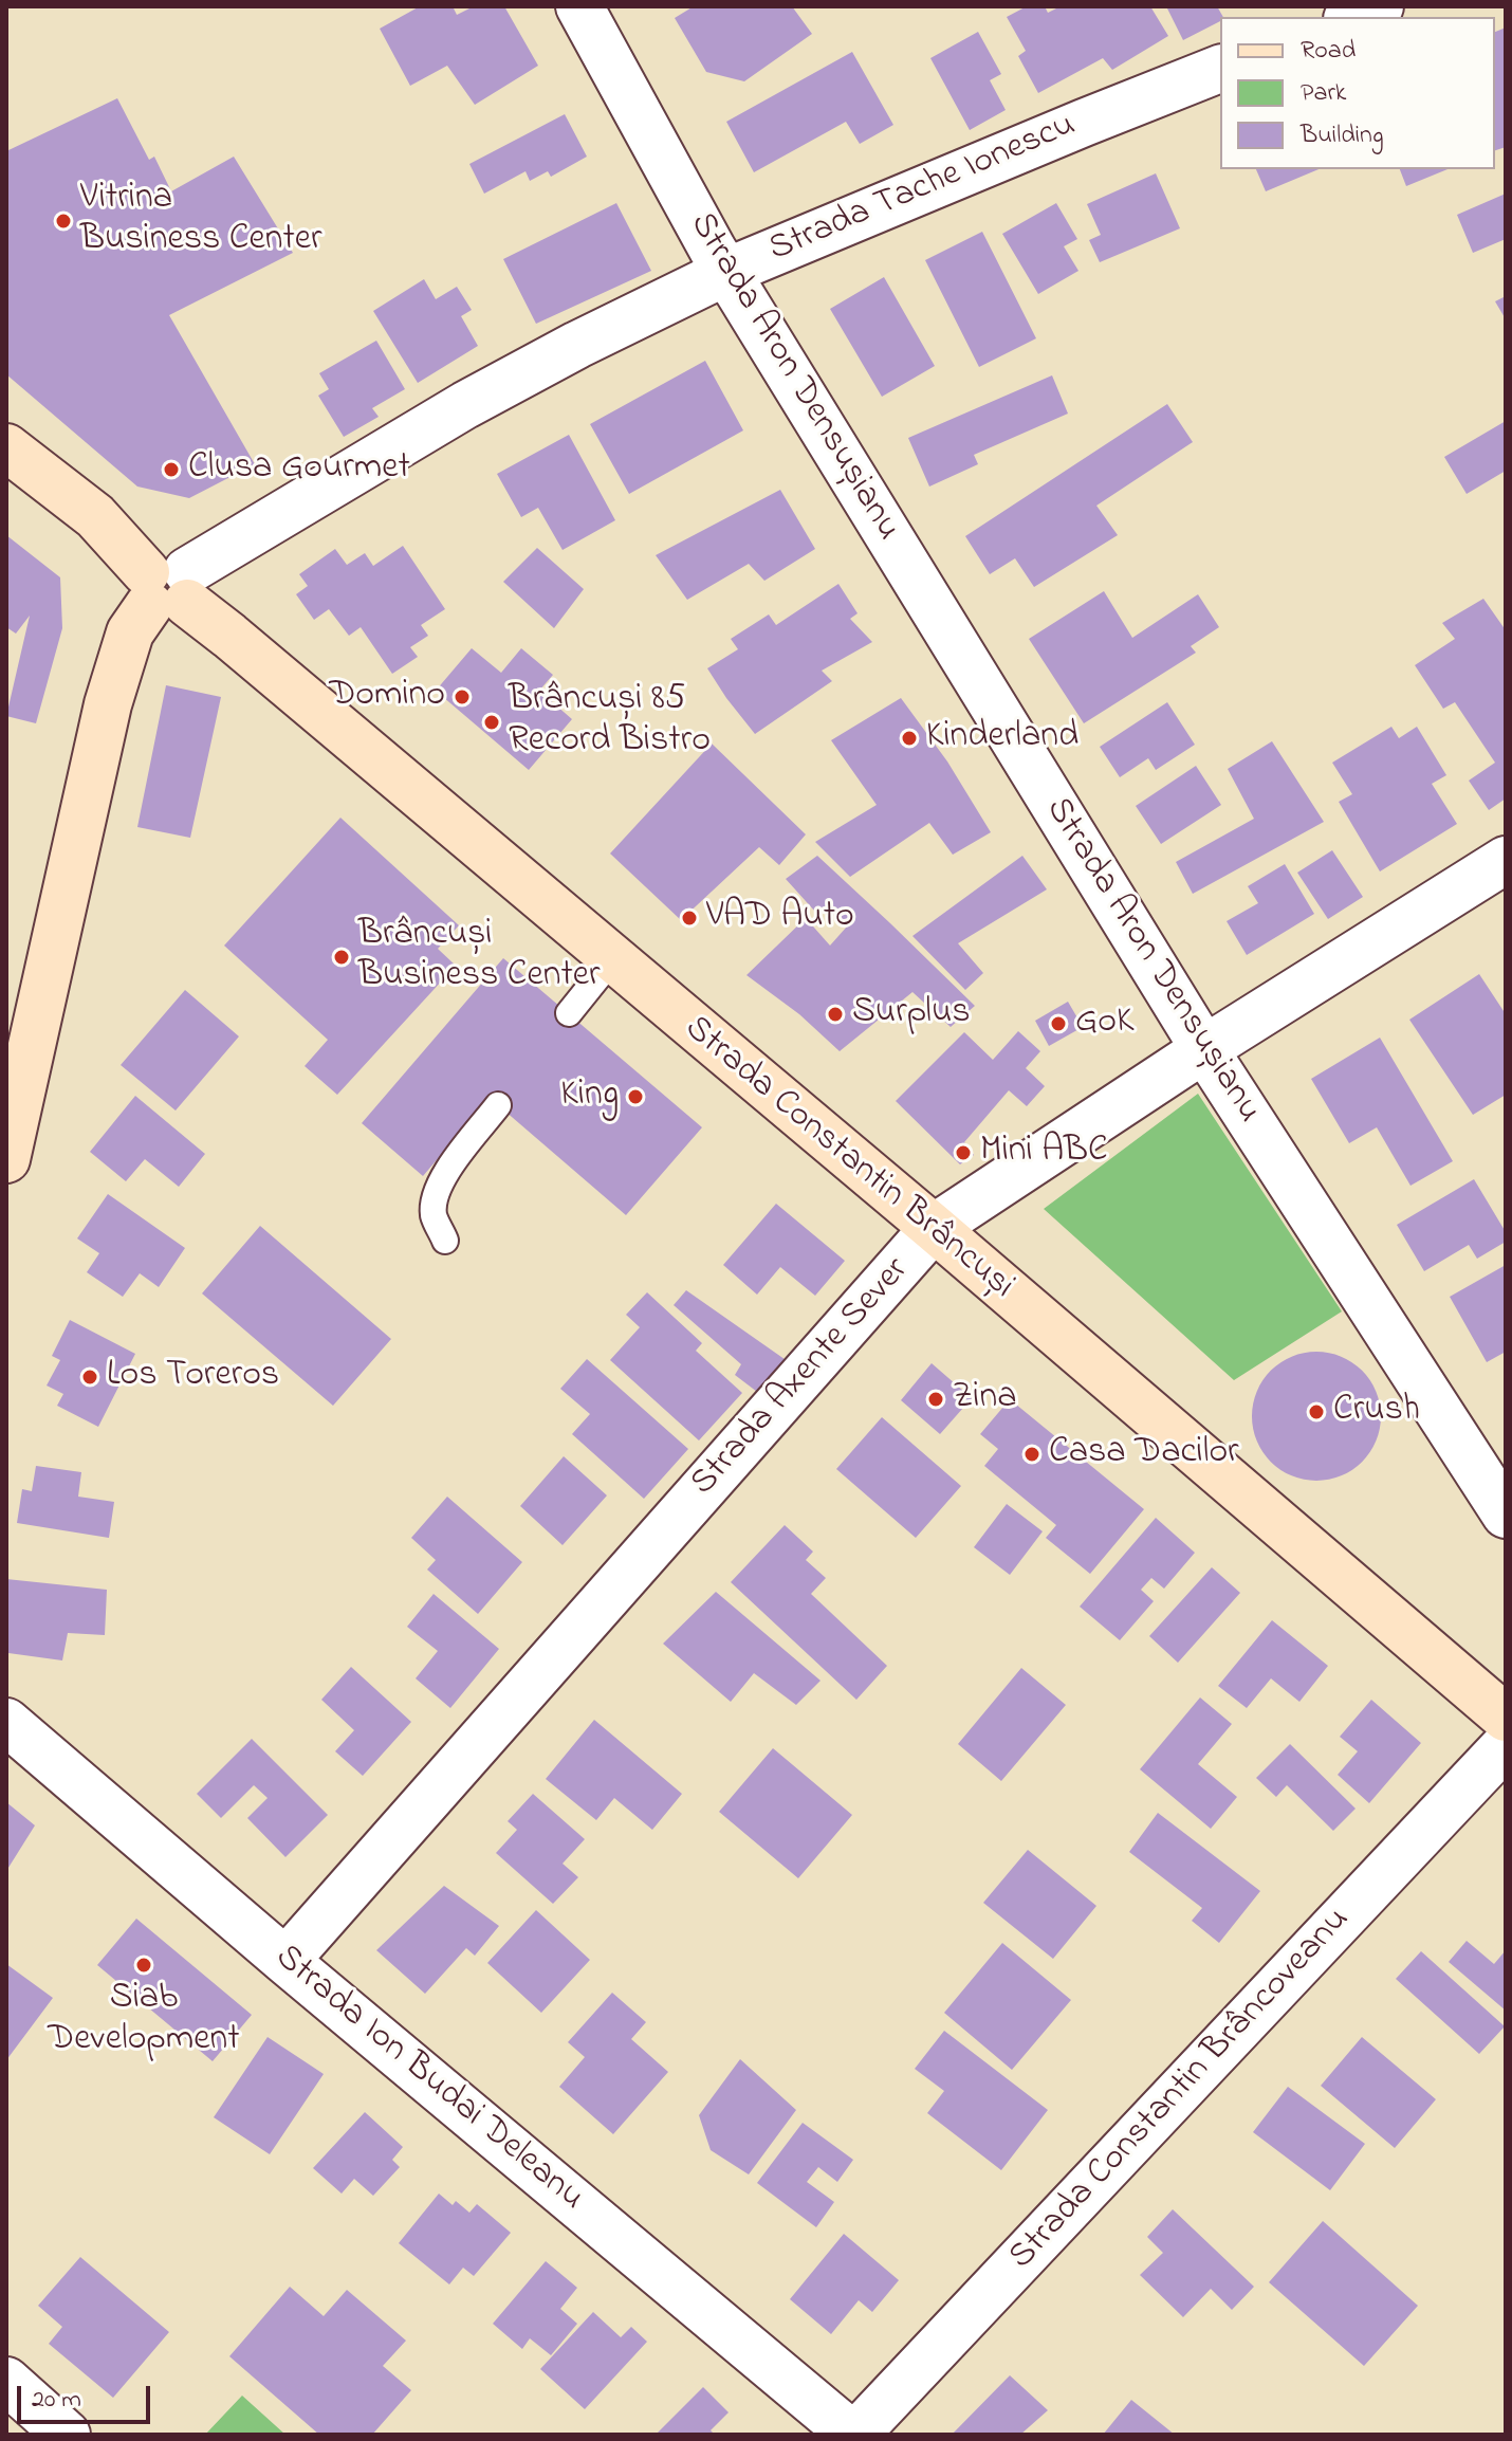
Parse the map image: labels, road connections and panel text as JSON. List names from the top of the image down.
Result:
{
  "streets": {
    "main road": ["Strada Constantin Brâncuși"],
    "street": [
      "Strada Tache Ionescu",
      "Strada Aron Densușianu",
      "Strada Axente Sever",
      "Strada Ion Budai Deleanu",
      "Strada Constantin Brâncoveanu"
    ]
  },
  "crossings": [
    ["Strada Tache Ionescu", "Strada Aron Densușianu"],
    ["Strada Tache Ionescu", "Strada Constantin Brâncuși"],
    ["Strada Aron Densușianu", "Strada Axente Sever"],
    ["Strada Constantin Brâncuși", "Strada Axente Sever"],
    ["Strada Axente Sever", "Strada Ion Budai Deleanu"],
    ["Strada Ion Budai Deleanu", "Strada Constantin Brâncoveanu"]
  ],
  "places": [
    "Vitrina Business Center",
    "Clusa Gourmet",
    "Domino",
    "Brâncuși 85 Record Bistro",
    "Kinderland",
    "VAD Auto",
    "Brâncuși Business Center",
    "Surplus",
    "GoK",
    "King",
    "Mini ABC",
    "Los Toreros",
    "Zina",
    "Crush",
    "Casa Dacilor",
    "Siab Development"
  ],
  "legend": ["Road", "Park", "Building"],
  "scale_bar": "20 m"
}
